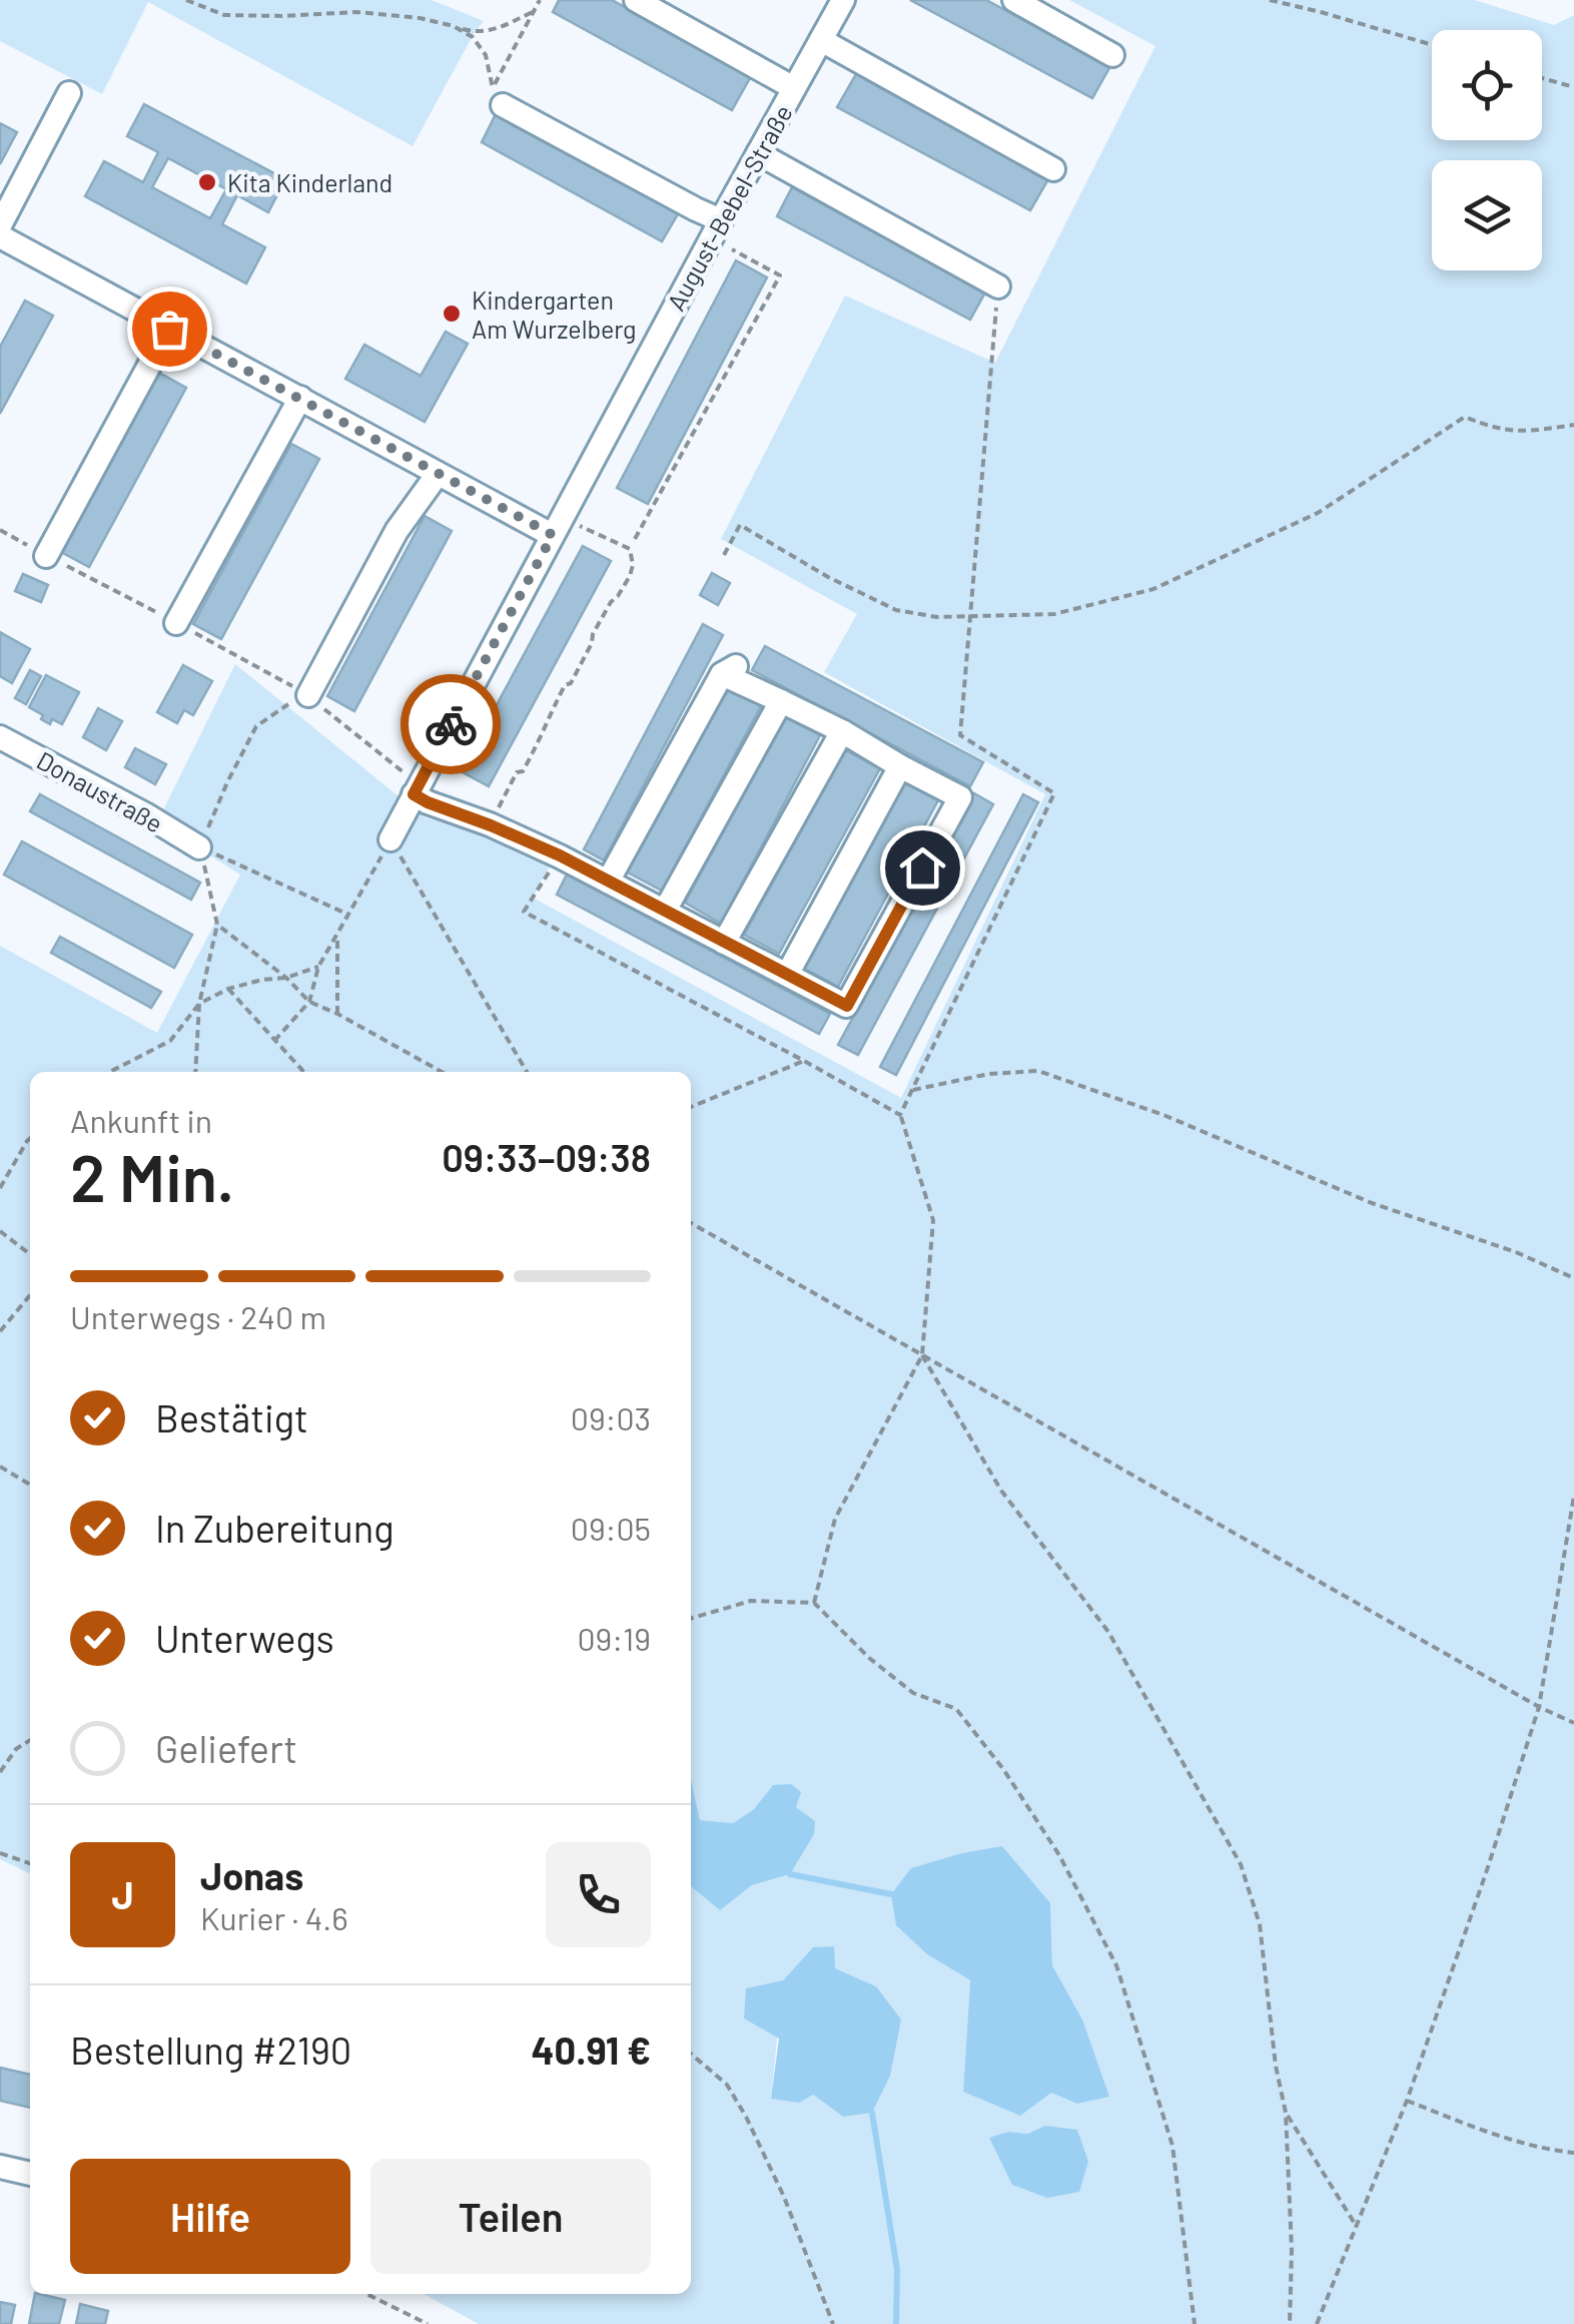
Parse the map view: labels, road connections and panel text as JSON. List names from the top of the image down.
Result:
{
  "streets": {
    "street": ["August-Bebel-Straße", "Donaustraße"]
  },
  "places": ["Kita Kinderland", "Kindergarten Am Wurzelberg"],
  "page": {
    "heading": ["2 Min.", "Ankunft in", "09:33–09:38"],
    "panel": [
      "Jonas",
      "Kurier · 4.6",
      "Bestellung #2190",
      "40.91 €"
    ],
    "bar": "Unterwegs · 240 m",
    "list": [
      ["Bestätigt", "09:03"],
      ["In Zubereitung", "09:05"],
      ["Unterwegs", "09:19"],
      "Geliefert"
    ],
    "round": "J",
    "buttons": ["Hilfe", "Teilen"]
  }
}
